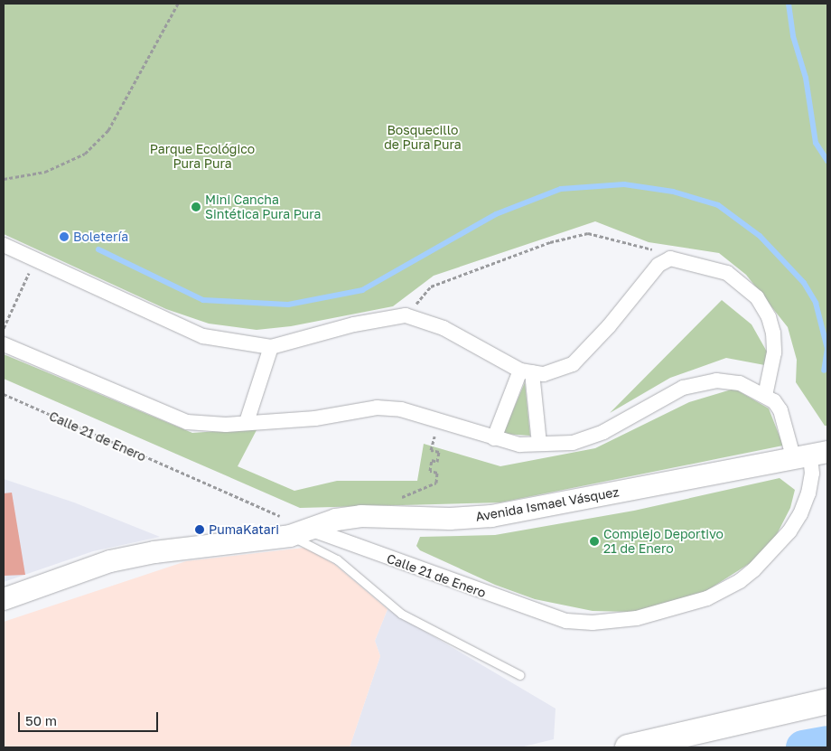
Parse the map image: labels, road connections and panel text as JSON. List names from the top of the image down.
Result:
{
  "streets": {
    "main road": ["Avenida Ismael Vásquez"],
    "street": ["Calle 21 de Enero"]
  },
  "crossings": [
    ["Calle 21 de Enero", "Avenida Ismael Vásquez"]
  ],
  "parks": ["Bosquecillo de Pura Pura", "Parque Ecológico Pura Pura"],
  "places": [
    "Mini Cancha Sintética Pura Pura",
    "Boletería",
    "PumaKatari",
    "Complejo Deportivo 21 de Enero"
  ],
  "scale_bar": "50 m"
}
